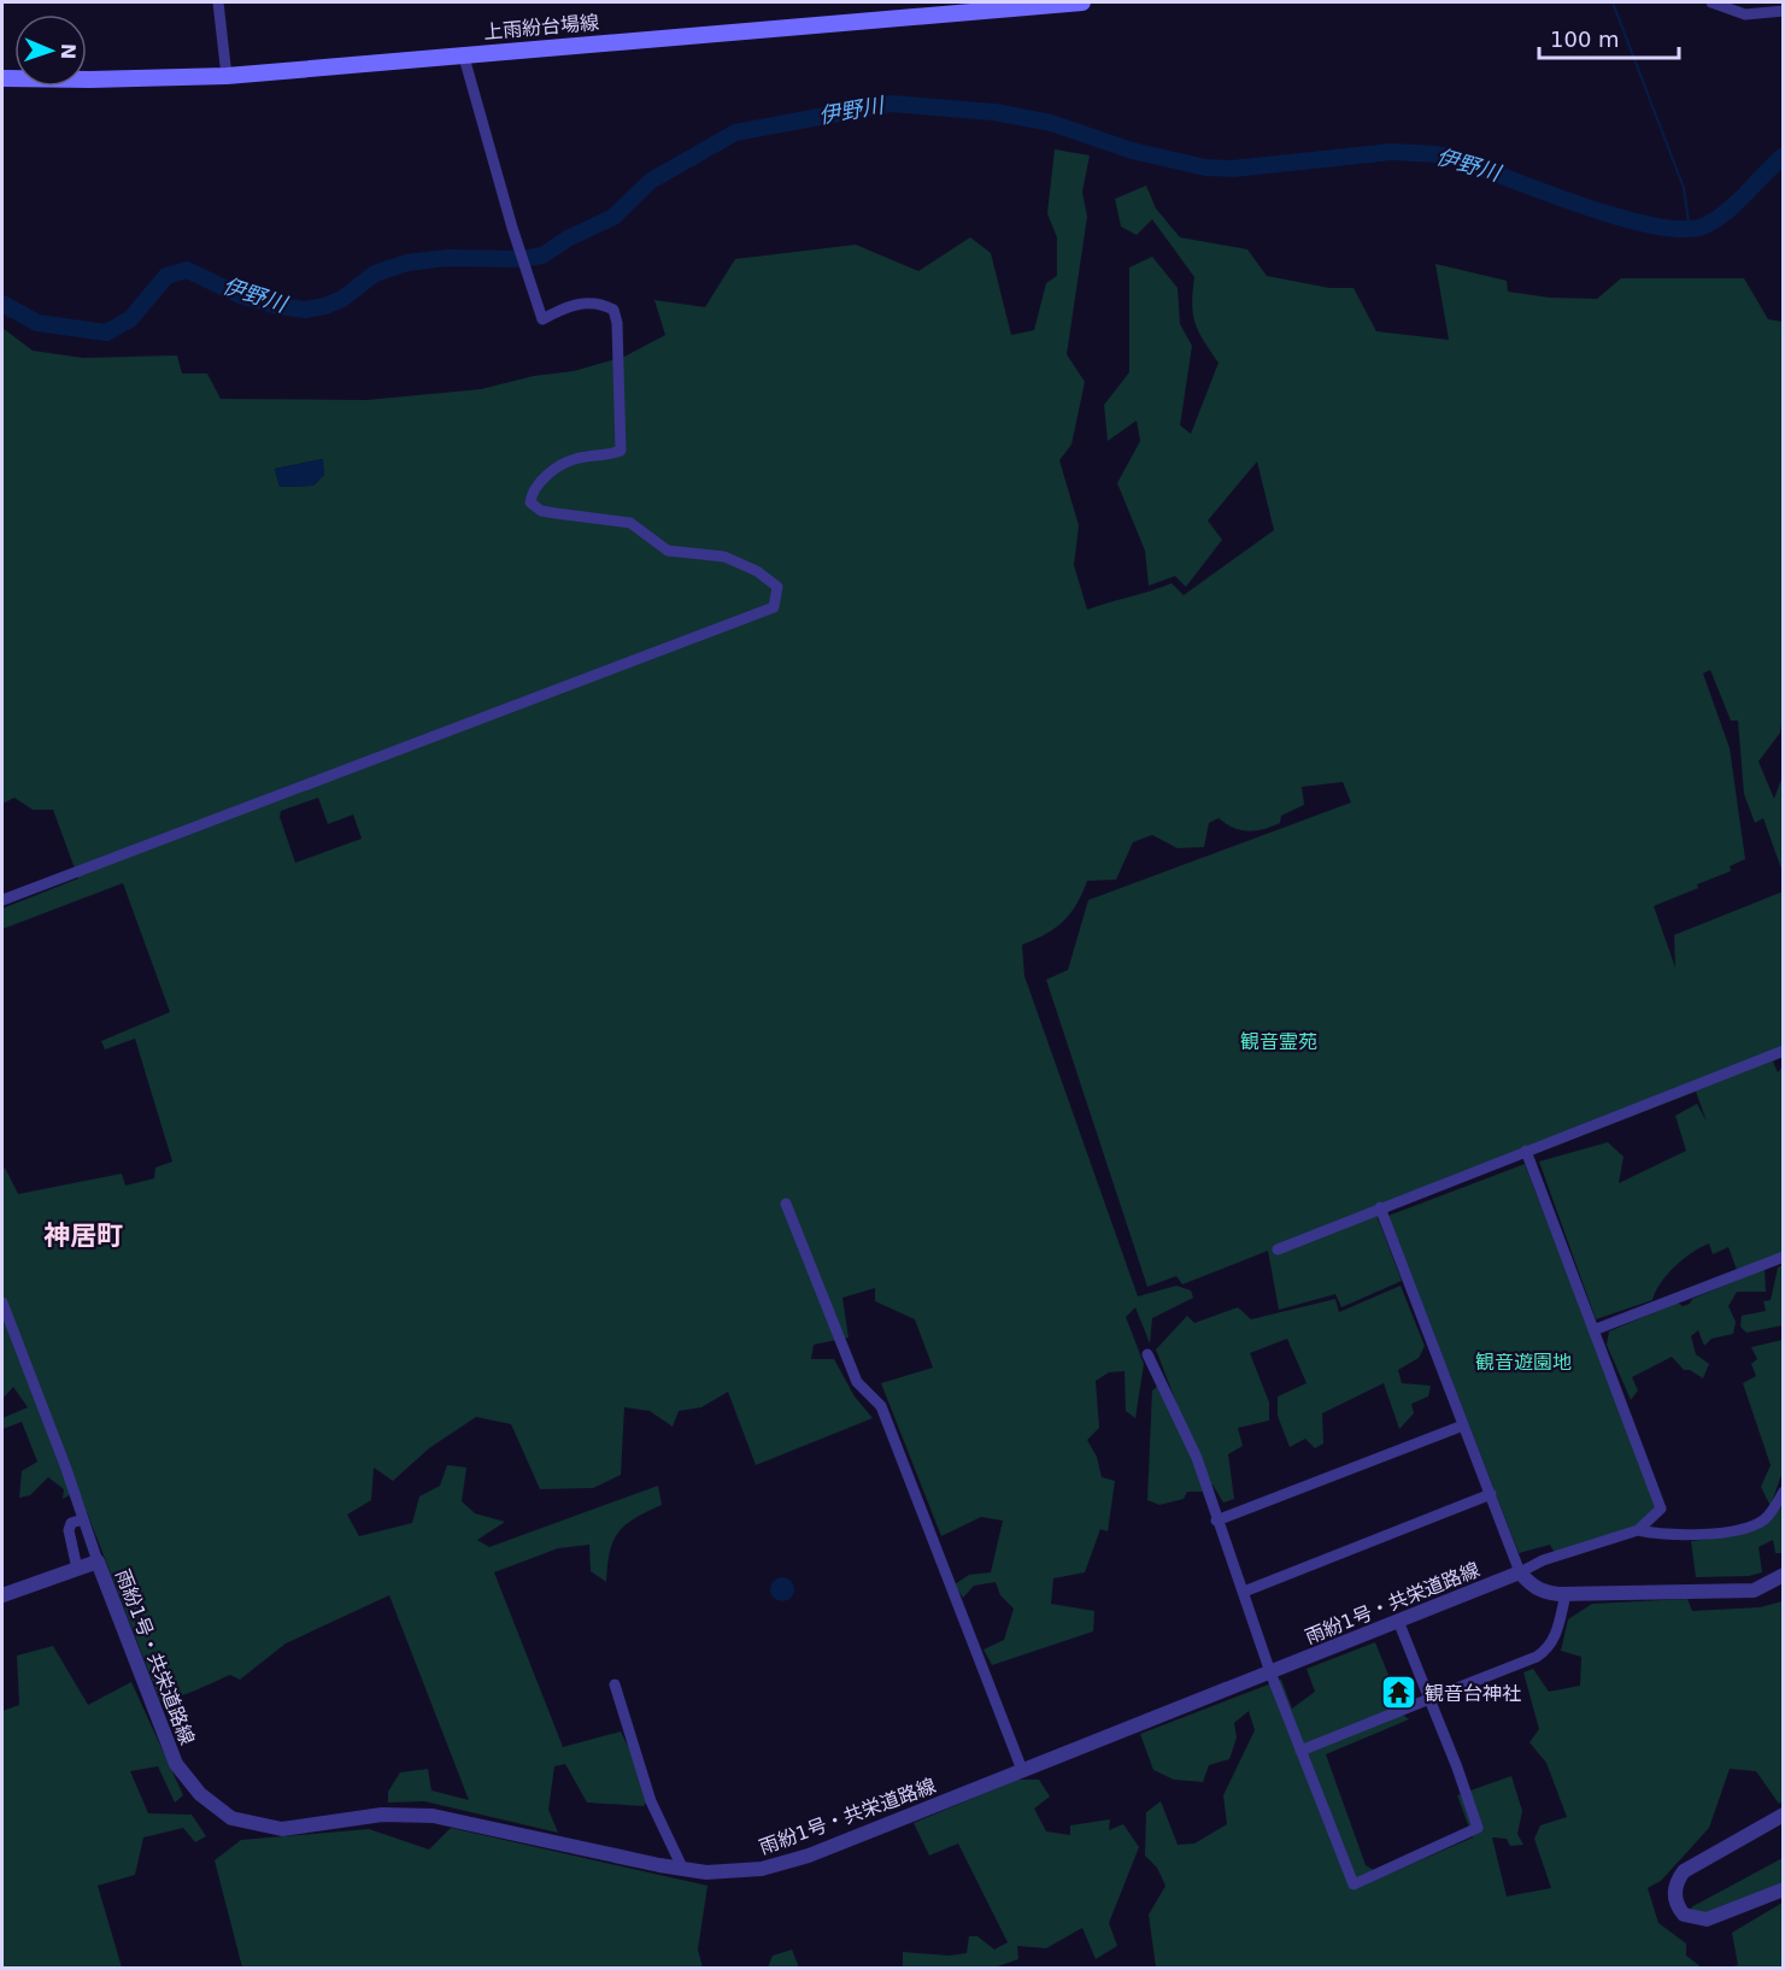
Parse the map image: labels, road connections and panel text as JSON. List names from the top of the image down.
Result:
{
  "streets": {
    "main road": ["上雨紛台場線"],
    "street": ["雨紛1号・共栄道路線"]
  },
  "districts": ["神居町"],
  "water": ["伊野川"],
  "parks": ["観音霊苑", "観音遊園地"],
  "places": {
    "temple": ["観音台神社"]
  },
  "scale_bar": "100 m",
  "north": "right"
}
